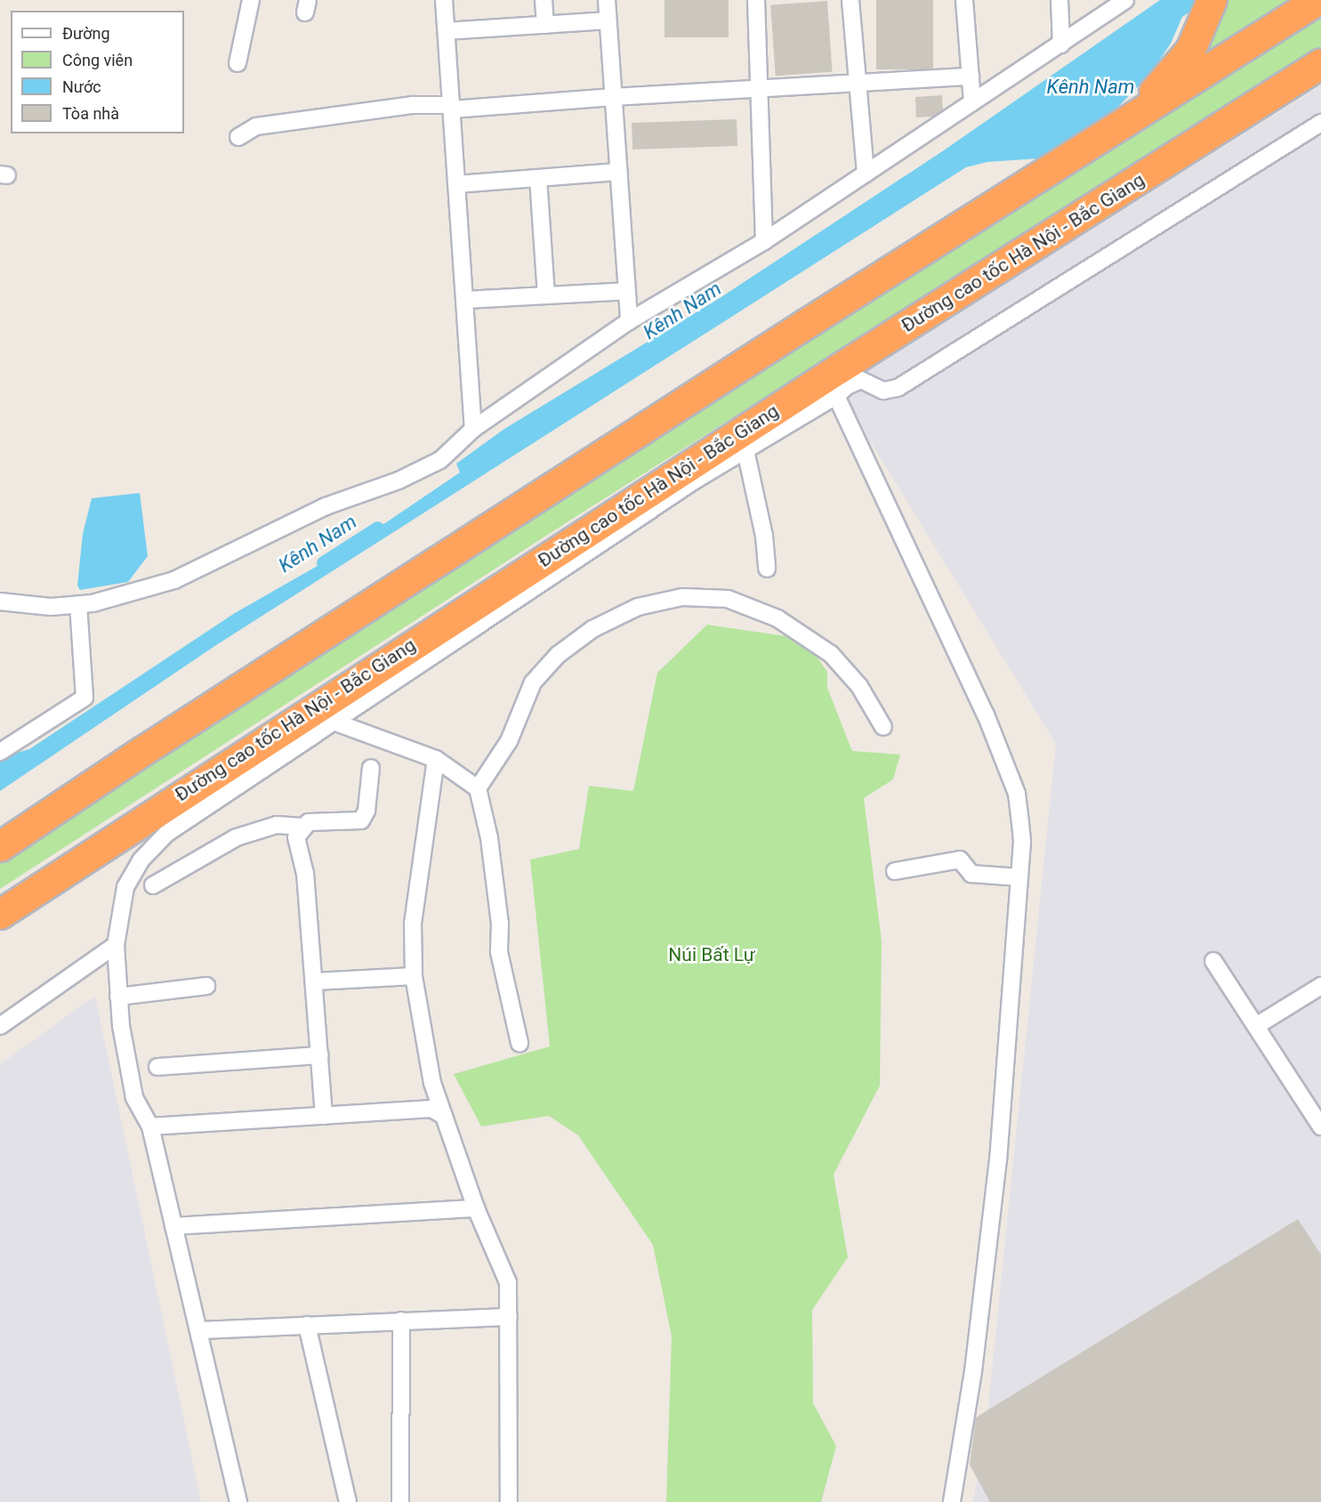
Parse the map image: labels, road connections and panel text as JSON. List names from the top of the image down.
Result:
{
  "streets": {
    "highway": ["Đường cao tốc Hà Nội - Bắc Giang"]
  },
  "water": ["Kênh Nam"],
  "parks": ["Núi Bất Lự"],
  "legend": [
    "Đường",
    "Công viên",
    "Nước",
    "Tòa nhà"
  ]
}
